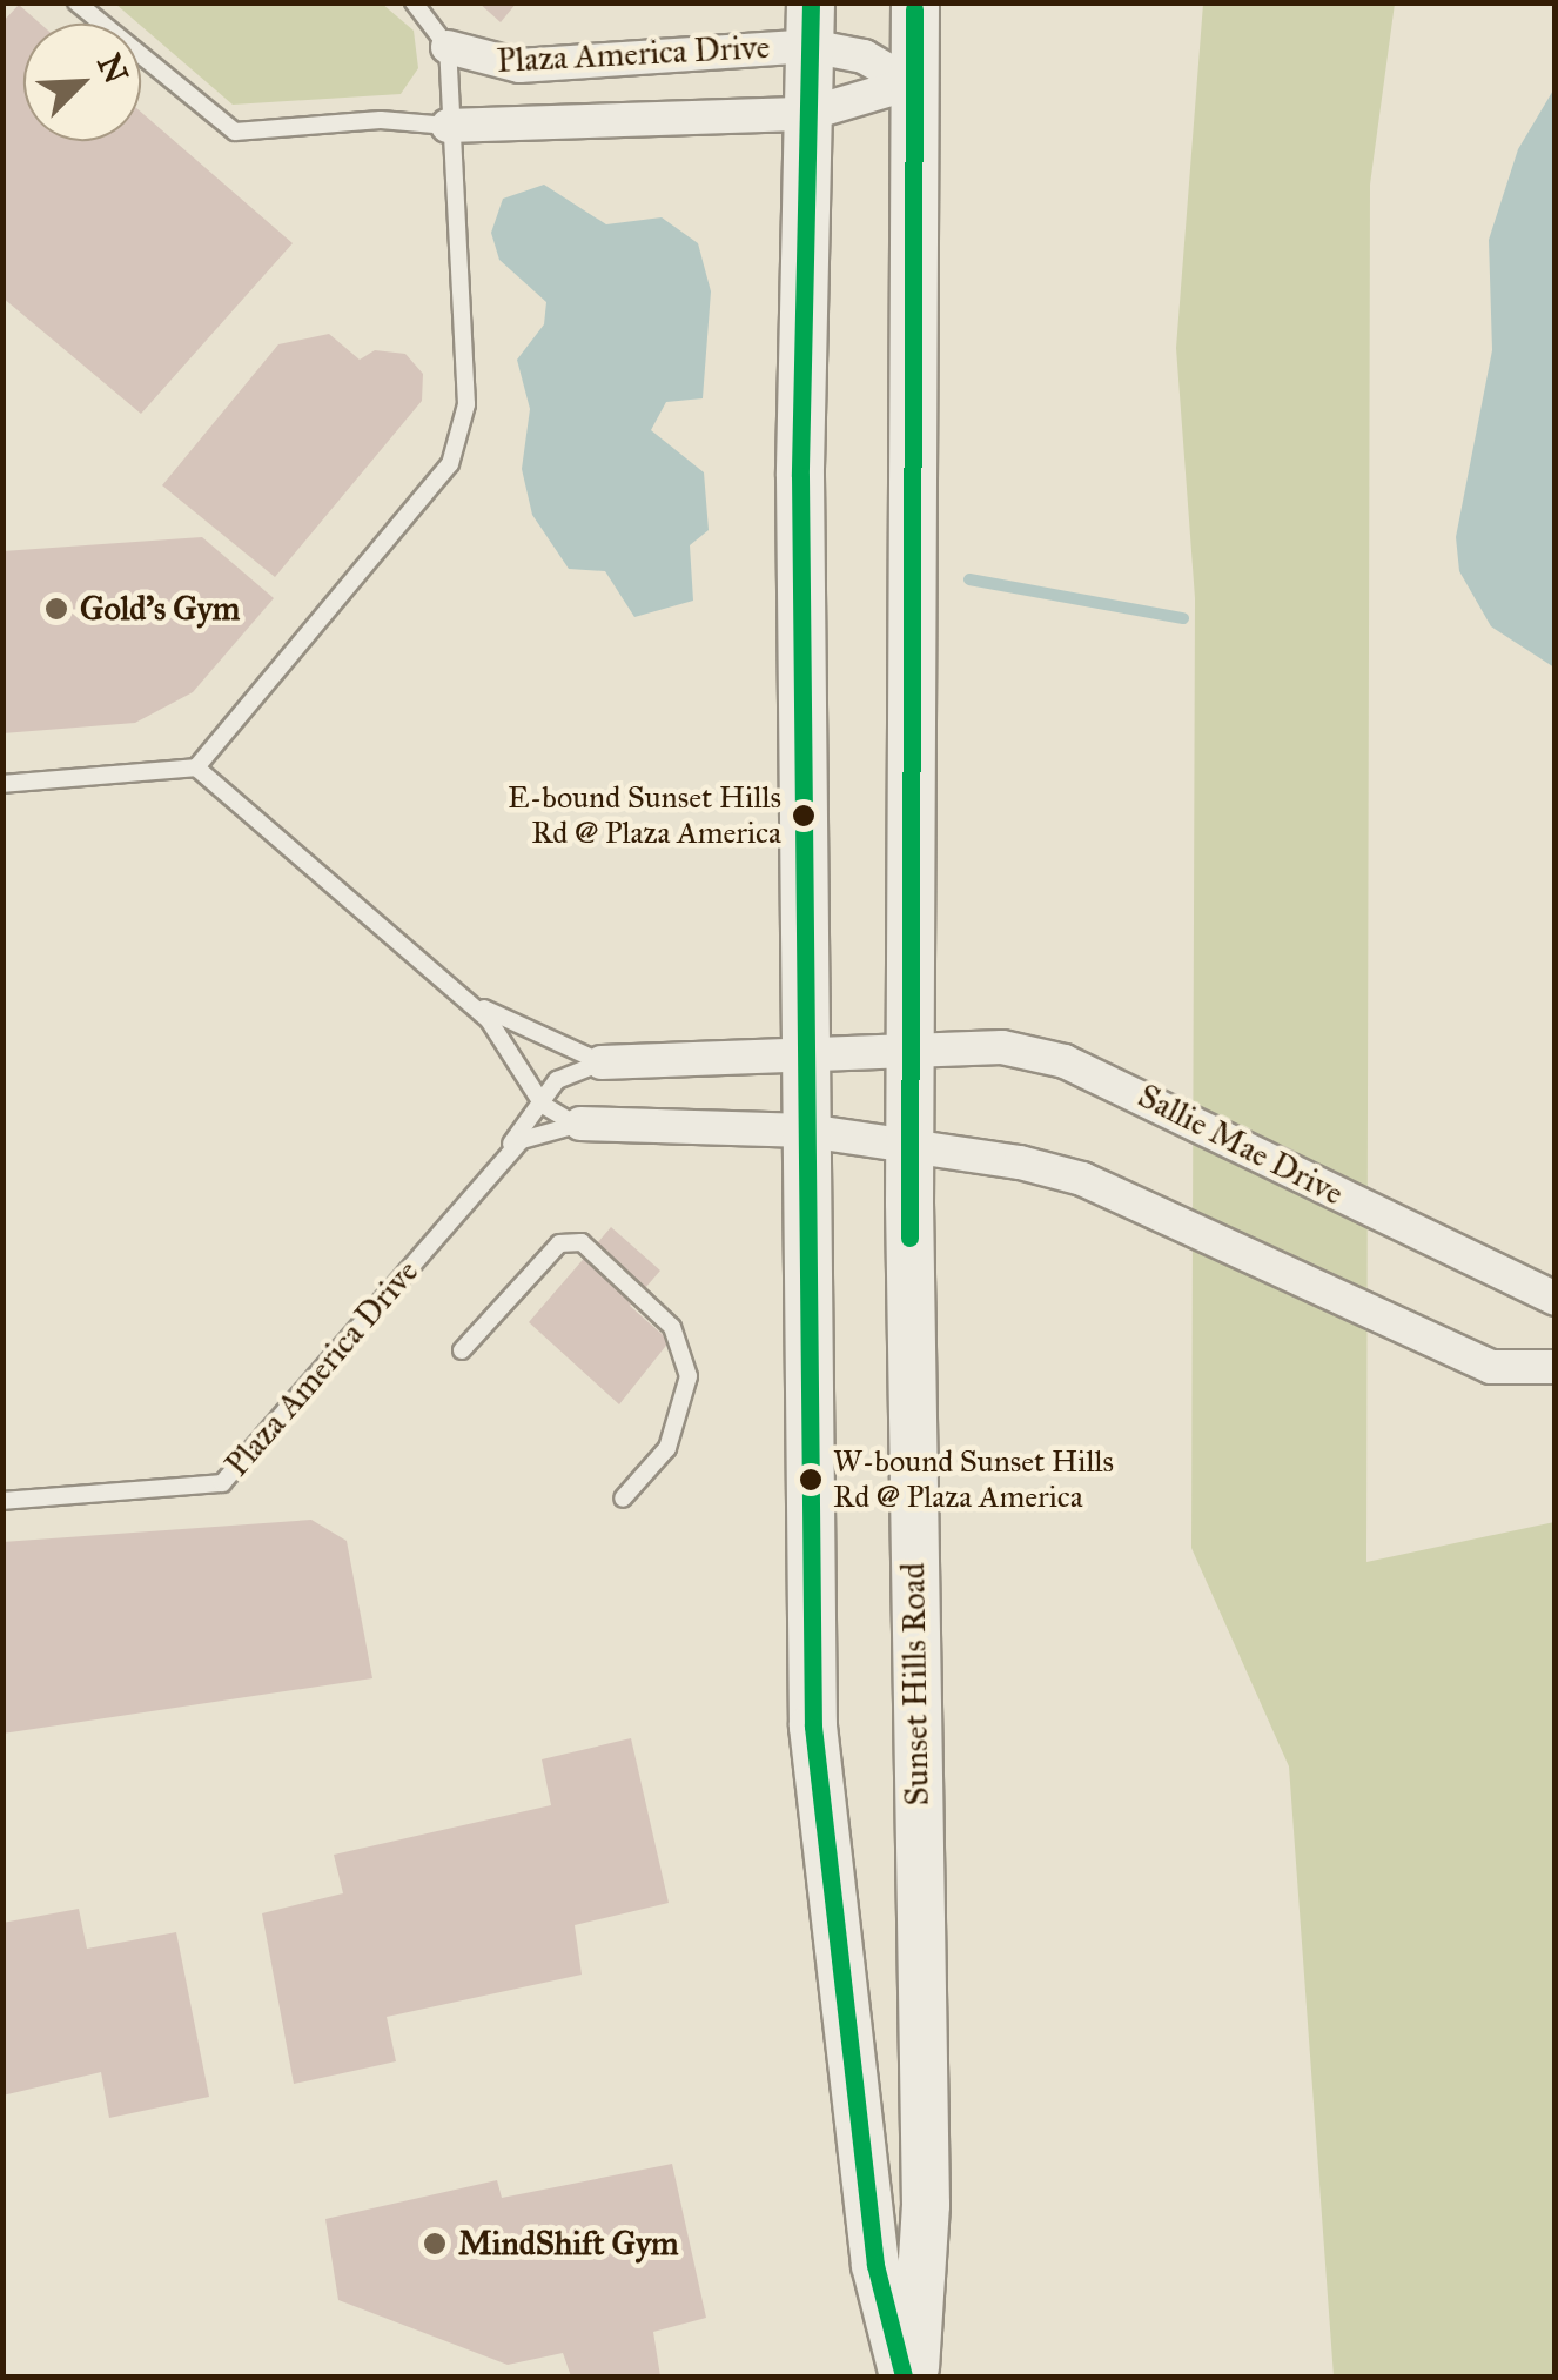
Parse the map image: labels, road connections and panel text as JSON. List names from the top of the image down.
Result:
{
  "streets": {
    "main road": ["Sunset Hills Road"],
    "street": ["Plaza America Drive", "Sallie Mae Drive"]
  },
  "crossings": [
    ["Plaza America Drive", "Sunset Hills Road"],
    ["Sallie Mae Drive", "Sunset Hills Road"]
  ],
  "places": [
    "Gold's Gym",
    "E-bound Sunset Hills Rd @ Plaza America",
    "W-bound Sunset Hills Rd @ Plaza America",
    "MindShift Gym"
  ],
  "north": "top right"
}
